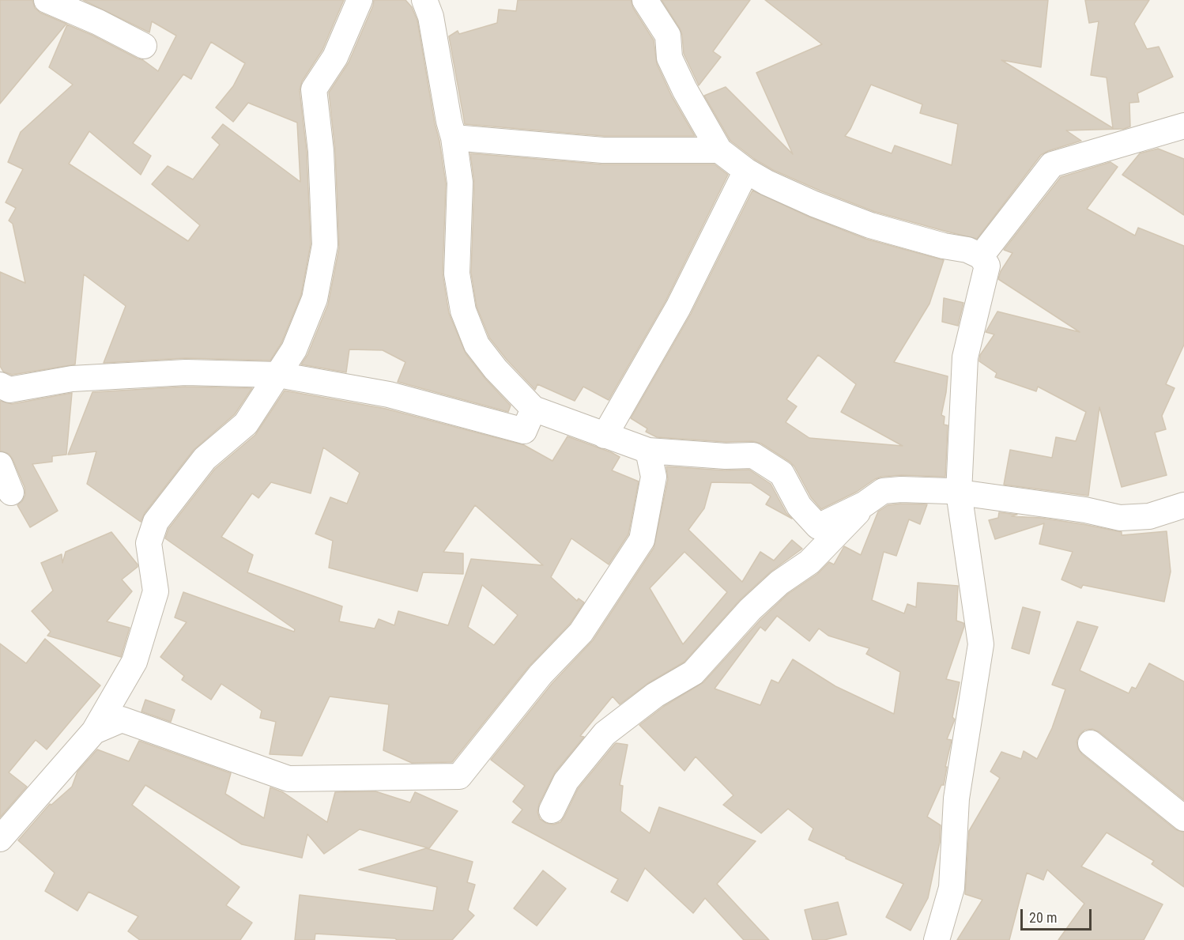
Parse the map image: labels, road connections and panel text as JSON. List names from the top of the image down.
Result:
{
  "scale_bar": "20 m"
}
